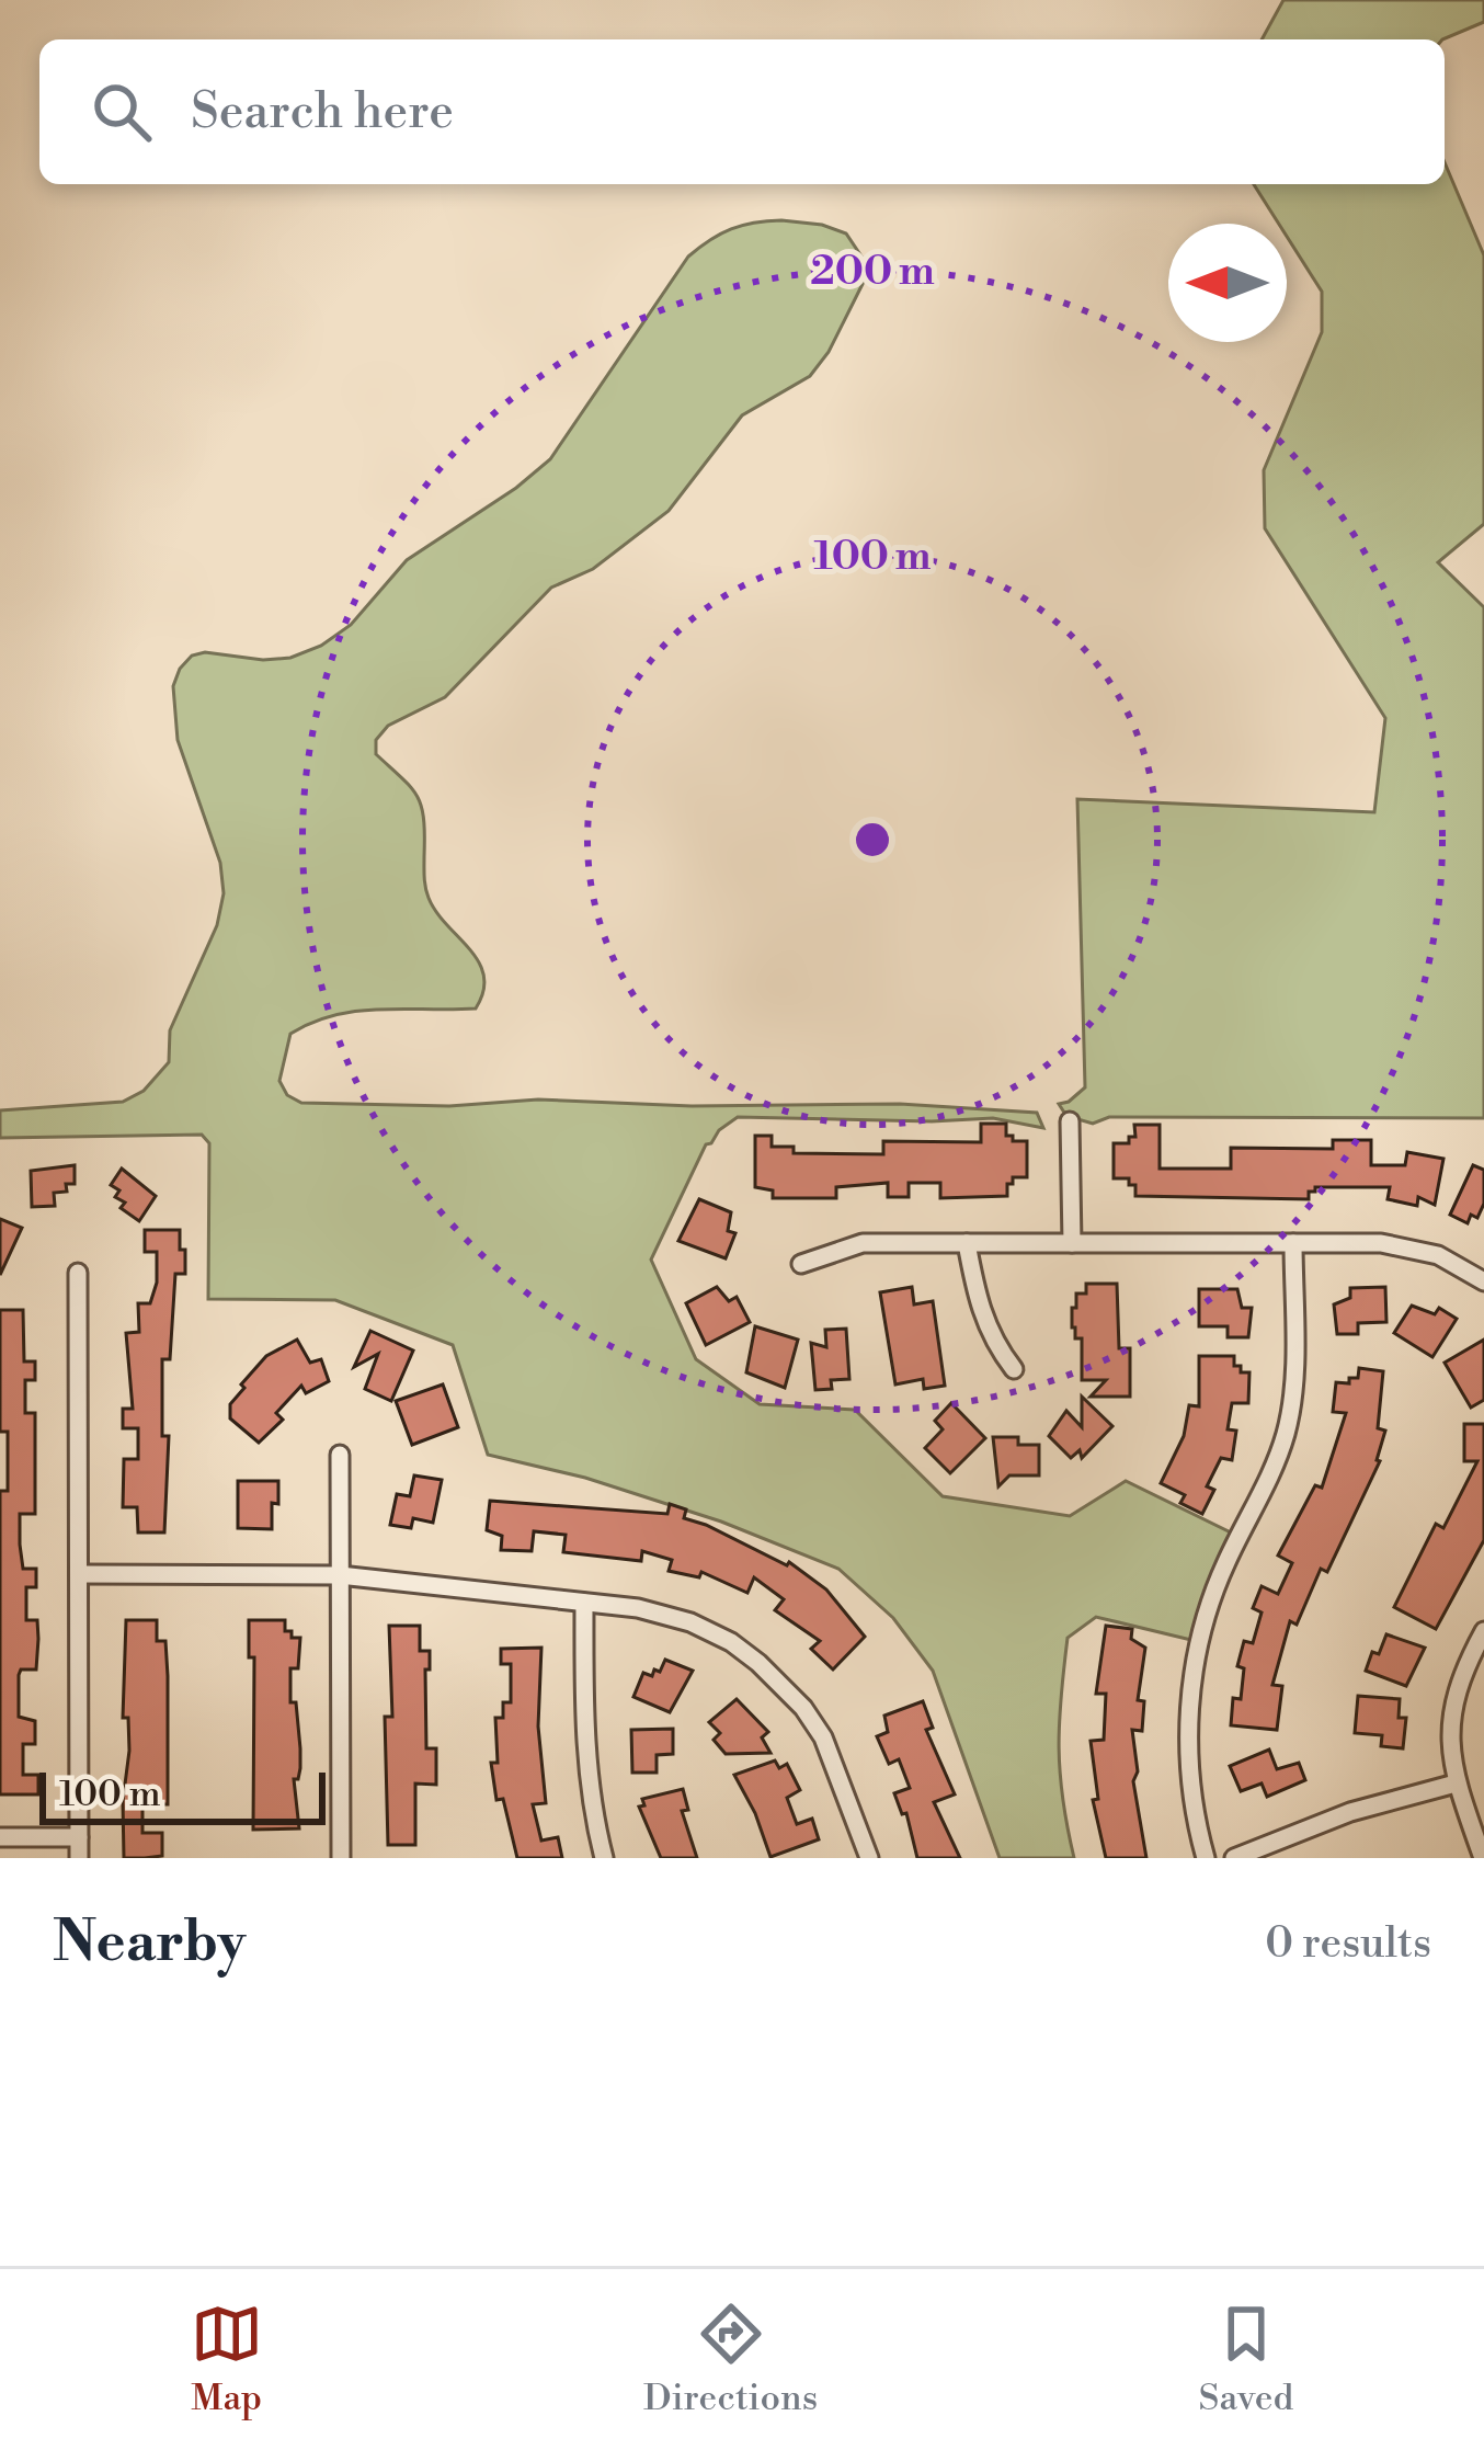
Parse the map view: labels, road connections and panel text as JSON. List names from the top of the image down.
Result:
{
  "scale_bar": "100 m",
  "north": "left",
  "page": {
    "search": "Search here",
    "scale": "100 m",
    "heading": ["Nearby", "0 results"],
    "nav": ["Map", "Directions", "Saved"]
  },
  "rings": ["200 m", "100 m"]
}
